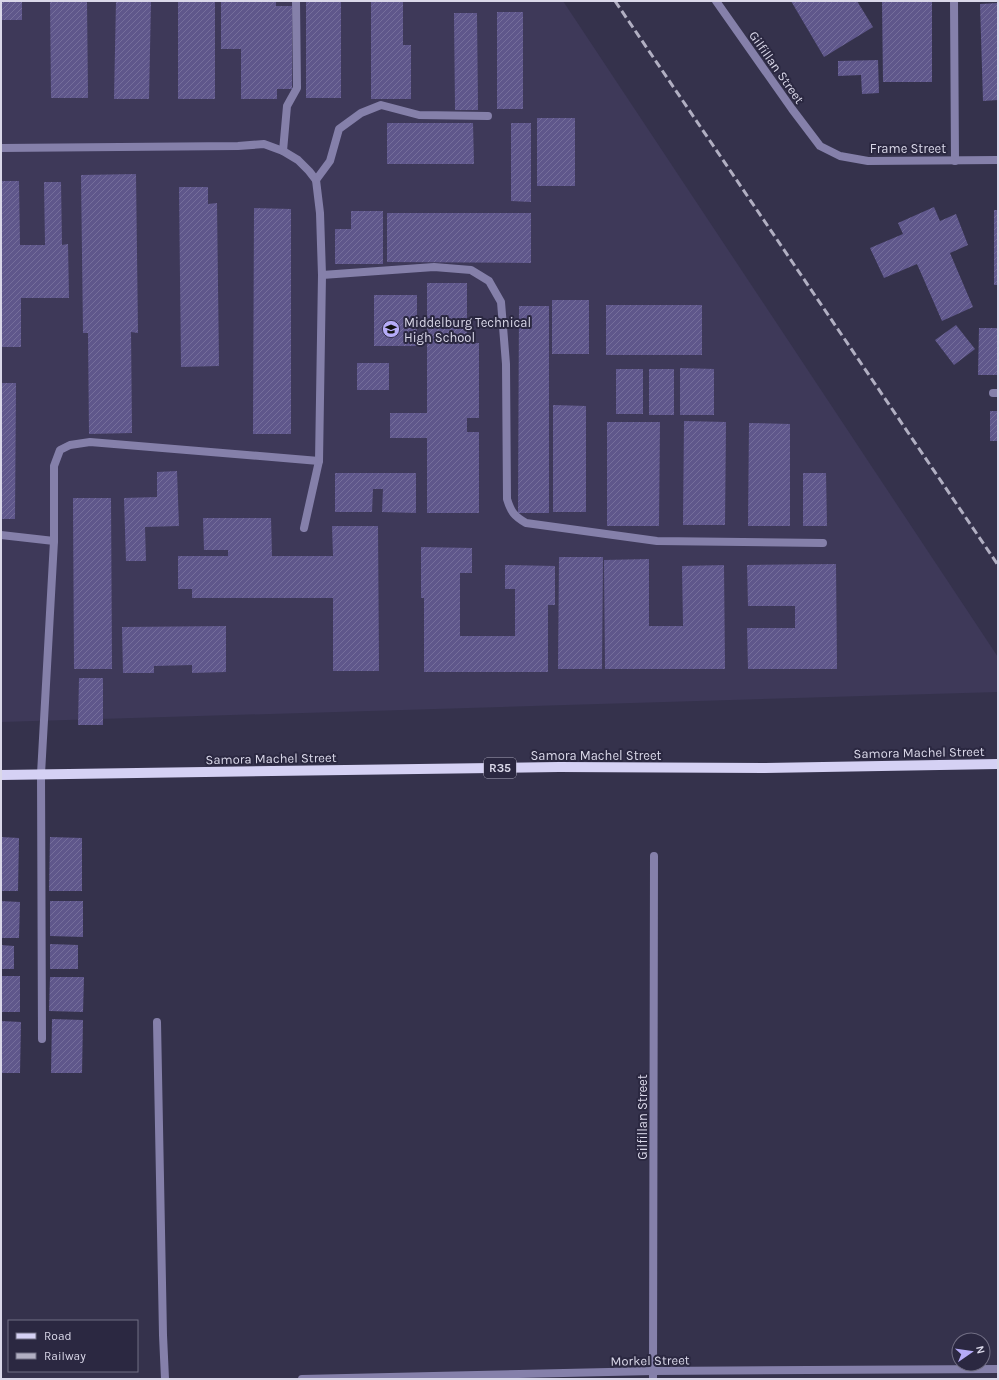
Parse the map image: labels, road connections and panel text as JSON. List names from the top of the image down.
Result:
{
  "streets": {
    "main road": ["Samora Machel Street", "R35"],
    "street": ["Gilfillan Street", "Frame Street", "Morkel Street"]
  },
  "crossings": [
    ["Gilfillan Street", "Frame Street"],
    ["Gilfillan Street", "Morkel Street"]
  ],
  "places": {
    "school or university": ["Middelburg Technical High School"]
  },
  "legend": ["Road", "Railway"],
  "north": "right"
}
